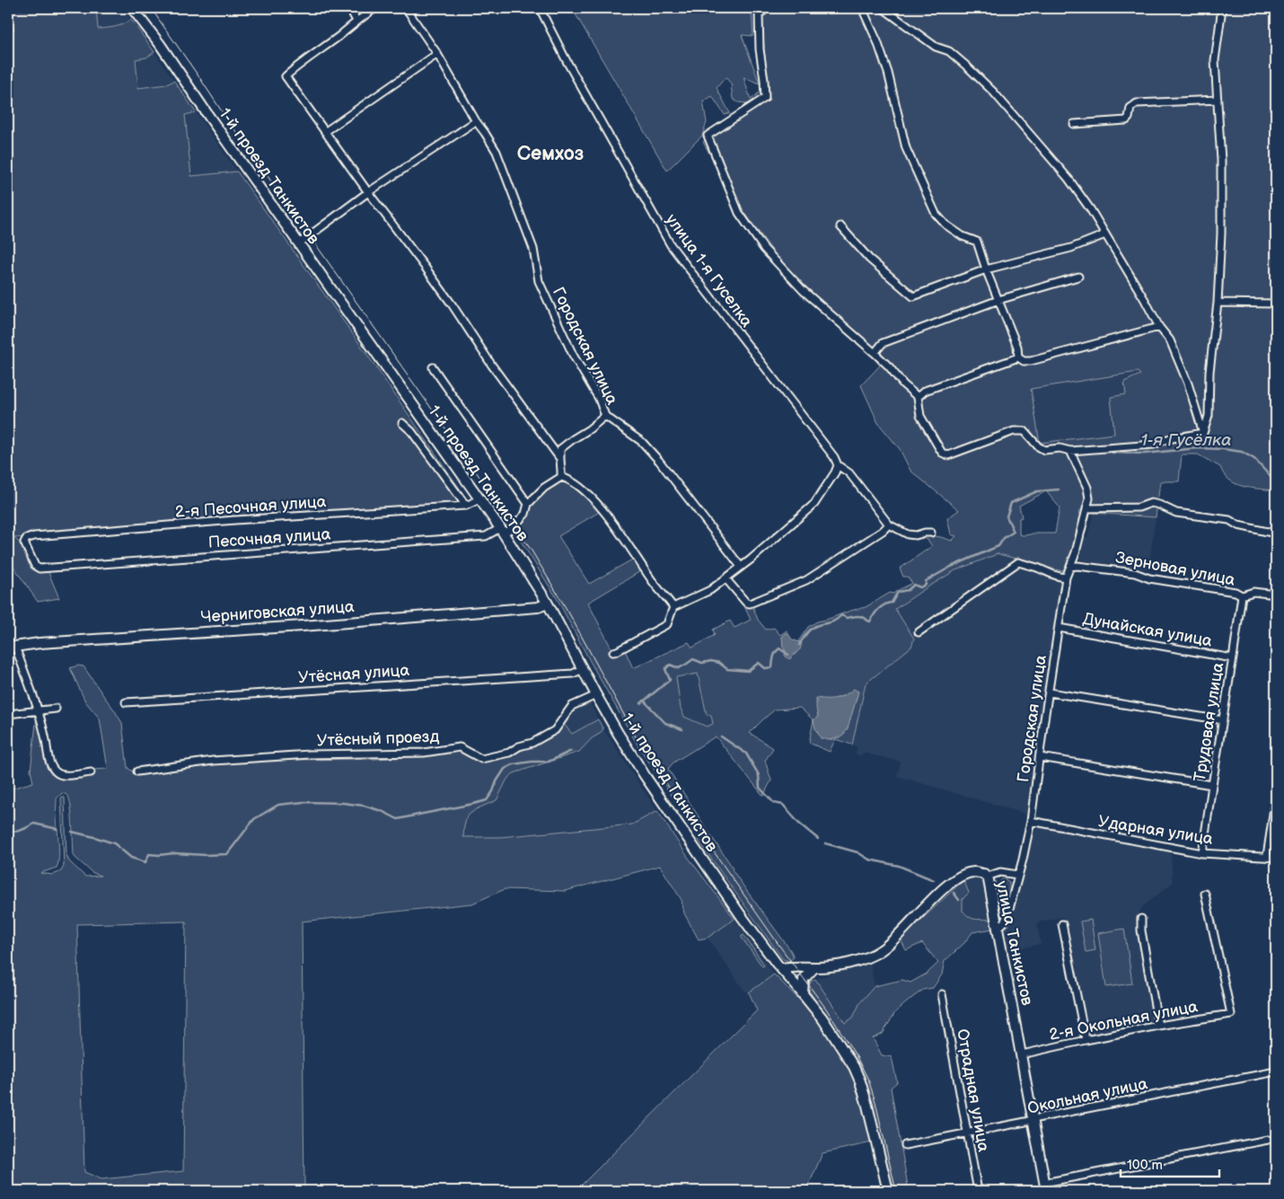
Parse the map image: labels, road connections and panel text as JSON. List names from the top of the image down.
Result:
{
  "streets": {
    "main road": ["1-й проезд Танкистов", "Черниговская улица", "улица Танкистов"],
    "street": [
      "улица 1-я Гуселка",
      "Городская улица",
      "2-я Песочная улица",
      "Песочная улица",
      "Зерновая улица",
      "Дунайская улица",
      "Утёсная улица",
      "Трудовая улица",
      "Утёсный проезд",
      "Ударная улица",
      "2-я Окольная улица",
      "Отрадная улица",
      "Окольная улица"
    ]
  },
  "crossings": [
    ["1-й проезд Танкистов", "2-я Песочная улица"],
    ["1-й проезд Танкистов", "Песочная улица"],
    ["1-й проезд Танкистов", "Черниговская улица"],
    ["1-й проезд Танкистов", "Утёсная улица"],
    ["1-й проезд Танкистов", "Утёсный проезд"],
    ["1-й проезд Танкистов", "улица Танкистов"],
    ["Городская улица", "Зерновая улица"],
    ["Городская улица", "Дунайская улица"],
    ["Городская улица", "Ударная улица"],
    ["Городская улица", "улица Танкистов"],
    ["2-я Песочная улица", "Песочная улица"],
    ["Зерновая улица", "Трудовая улица"],
    ["Дунайская улица", "Трудовая улица"],
    ["Трудовая улица", "Ударная улица"],
    ["улица Танкистов", "2-я Окольная улица"],
    ["улица Танкистов", "Окольная улица"],
    ["Отрадная улица", "Окольная улица"]
  ],
  "districts": ["Семхоз"],
  "water": ["1-я Гусёлка"],
  "scale_bar": "100 m"
}
